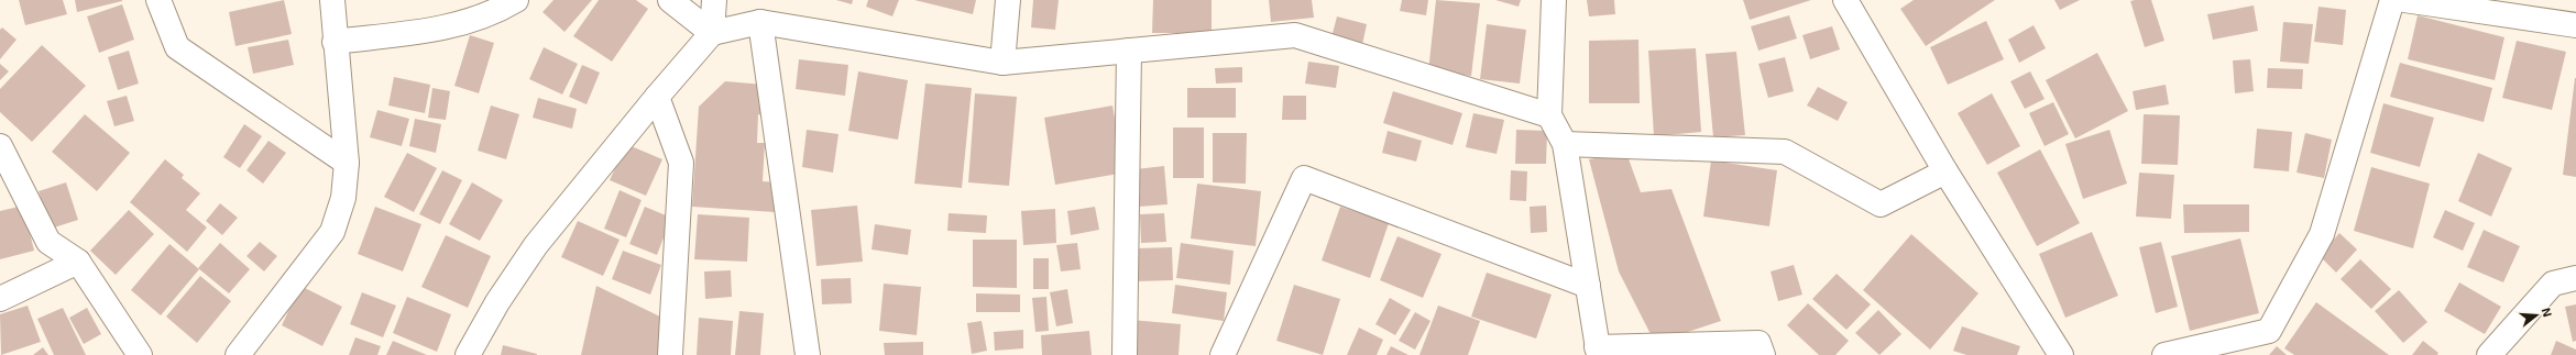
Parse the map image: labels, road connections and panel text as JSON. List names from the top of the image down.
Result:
{
  "north": "right"
}
